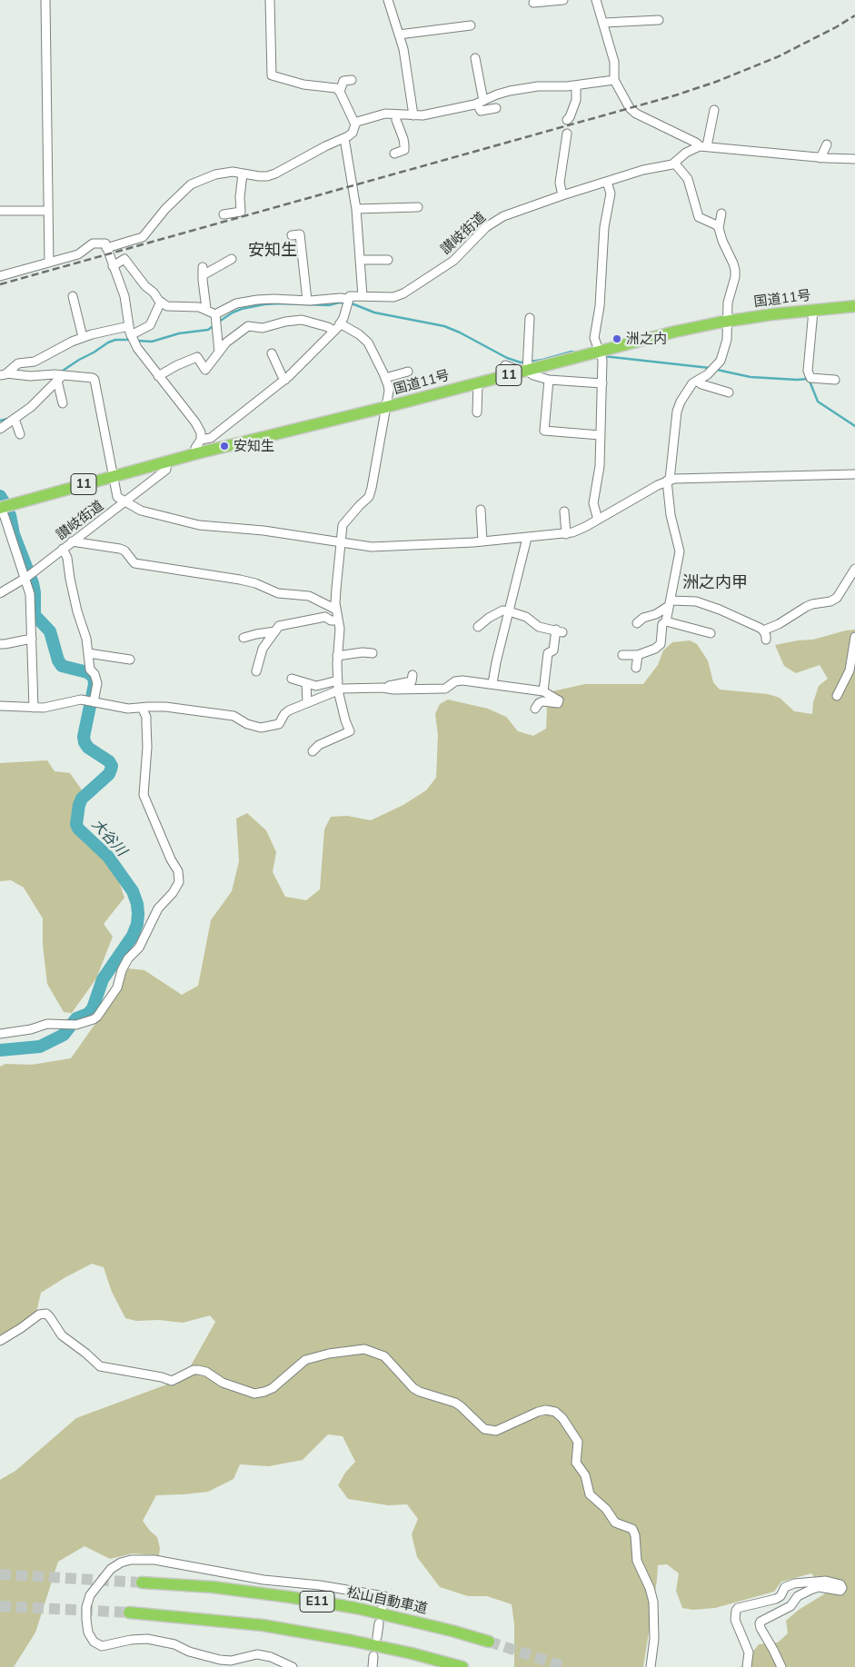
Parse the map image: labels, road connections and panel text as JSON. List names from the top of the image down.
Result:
{
  "streets": {
    "highway": [
      "国道11号",
      "11",
      "松山自動車道",
      "E11"
    ],
    "street": ["讃岐街道"]
  },
  "crossings": [
    ["讃岐街道", "国道11号"]
  ],
  "districts": ["安知生", "洲之内甲"],
  "water": ["大谷川"],
  "places": ["洲之内", "安知生"]
}
